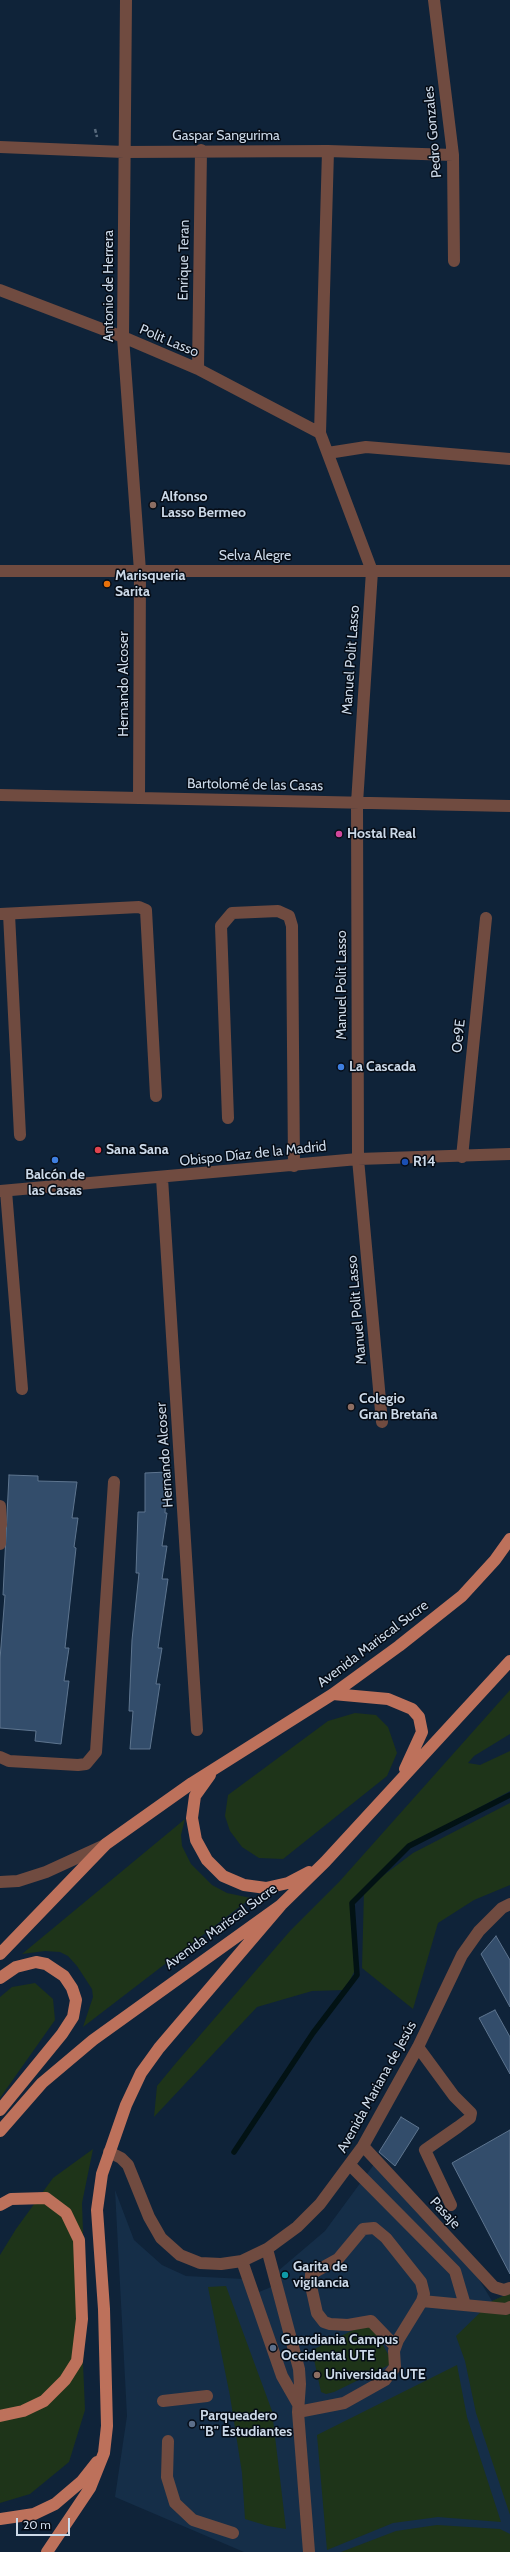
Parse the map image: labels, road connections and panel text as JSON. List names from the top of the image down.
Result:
{
  "streets": {
    "main road": ["Avenida Mariscal Sucre"],
    "street": [
      "Pedro Gonzales",
      "Gaspar Sangurima",
      "Enrique Teran",
      "Antonio de Herrera",
      "Polit Lasso",
      "Selva Alegre",
      "Manuel Polit Lasso",
      "Hernando Alcoser",
      "Bartolomé de las Casas",
      "Oe9E",
      "Obispo Díaz de la Madrid",
      "Avenida Mariana de Jesús",
      "Pasaje"
    ]
  },
  "crossings": [
    ["Pedro Gonzales", "Gaspar Sangurima"],
    ["Gaspar Sangurima", "Enrique Teran"],
    ["Gaspar Sangurima", "Antonio de Herrera"],
    ["Enrique Teran", "Polit Lasso"],
    ["Antonio de Herrera", "Polit Lasso"],
    ["Antonio de Herrera", "Selva Alegre"],
    ["Antonio de Herrera", "Hernando Alcoser"],
    ["Selva Alegre", "Manuel Polit Lasso"],
    ["Selva Alegre", "Hernando Alcoser"],
    ["Manuel Polit Lasso", "Bartolomé de las Casas"],
    ["Manuel Polit Lasso", "Obispo Díaz de la Madrid"],
    ["Hernando Alcoser", "Bartolomé de las Casas"],
    ["Hernando Alcoser", "Obispo Díaz de la Madrid"],
    ["Oe9E", "Obispo Díaz de la Madrid"],
    ["Avenida Mariana de Jesús", "Pasaje"]
  ],
  "places": [
    "Alfonso Lasso Bermeo",
    "Marisqueria Sarita",
    "Hostal Real",
    "La Cascada",
    "Sana Sana",
    "Balcón de las Casas",
    "R14",
    "Colegio Gran Bretaña",
    "Garita de vigilancia",
    "Guardiania Campus Occidental UTE",
    "Universidad UTE",
    "Parqueadero \"B\" Estudiantes"
  ],
  "scale_bar": "20 m"
}
